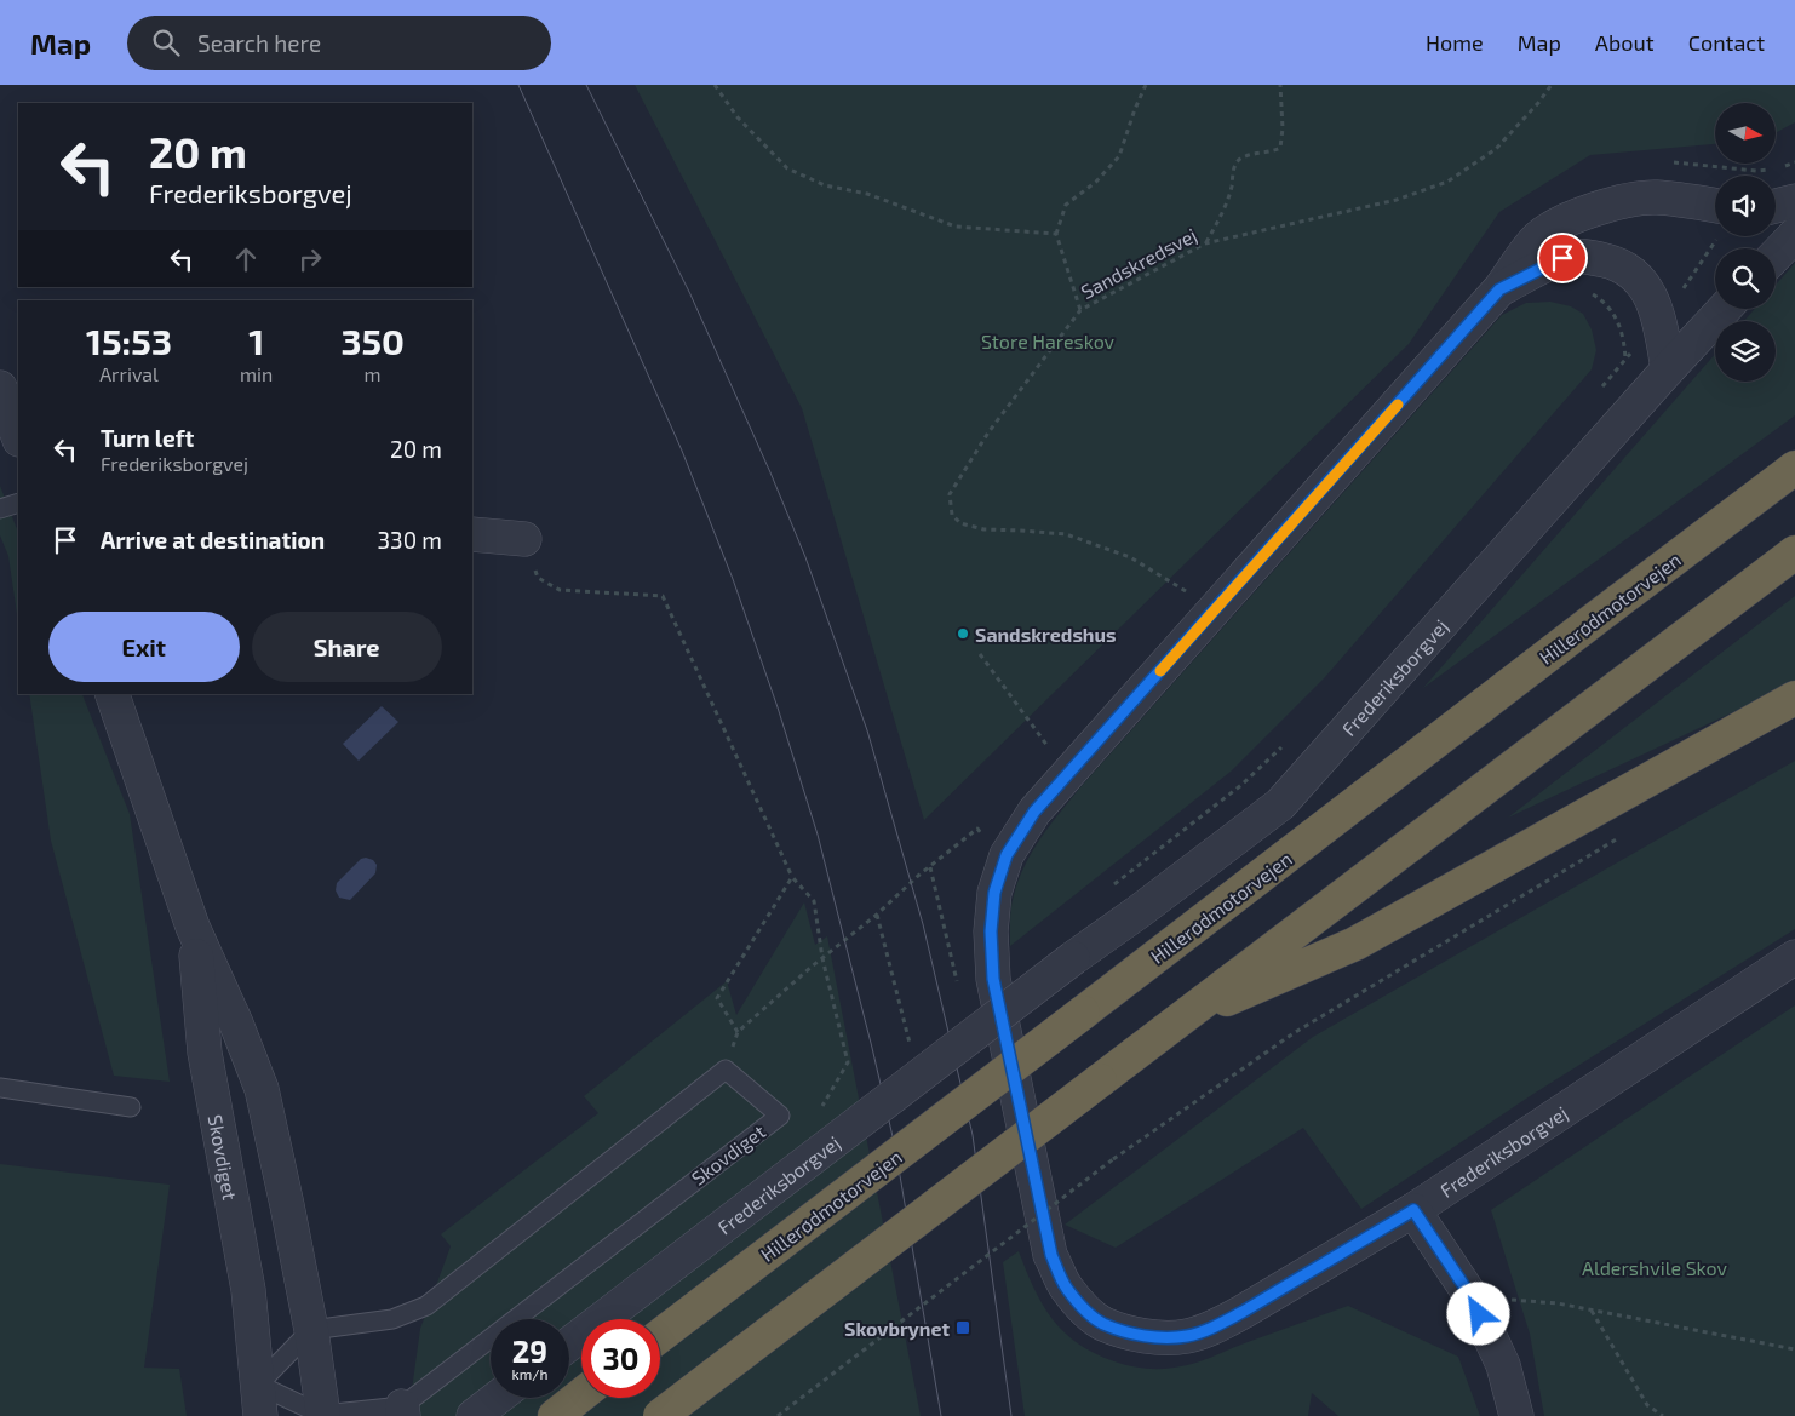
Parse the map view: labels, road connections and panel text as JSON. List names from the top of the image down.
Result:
{
  "streets": {
    "highway": ["Hillerødmotorvejen"],
    "street": ["Frederiksborgvej", "Skovdiget"],
    "path": ["Sandskredsvej"]
  },
  "crossings": [
    ["Sandskredsvej", "Frederiksborgvej"]
  ],
  "parks": ["Store Hareskov", "Aldershvile Skov"],
  "places": {
    "other": ["Sandskredshus"],
    "transit": ["Skovbrynet"]
  },
  "north": "right",
  "page": {
    "header": "Map",
    "search": "Search here",
    "nav": [
      "Home",
      "Map",
      "About",
      "Contact"
    ],
    "turn": ["20 m", "Frederiksborgvej"],
    "eta": [
      "15:53",
      "Arrival",
      "1",
      "min",
      "350",
      "m"
    ],
    "list": [
      {
        "name": "Turn left",
        "note": "Frederiksborgvej",
        "value": "20 m"
      },
      {
        "name": "Arrive at destination",
        "value": "330 m"
      }
    ],
    "buttons": ["Exit", "Share"],
    "speed": "29 km/h",
    "limit": "30"
  }
}
